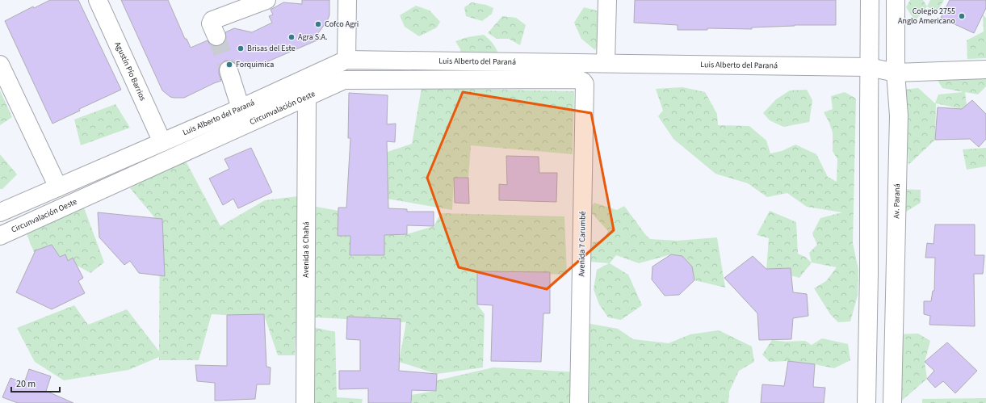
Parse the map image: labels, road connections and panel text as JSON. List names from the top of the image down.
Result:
{
  "streets": {
    "street": [
      "Luis Alberto del Paraná",
      "Agustín Pío Barrios",
      "Circunvalación Oeste",
      "Av. Paraná",
      "Avenida 7 Carumbé",
      "Avenida 8 Chahá"
    ]
  },
  "crossings": [
    ["Luis Alberto del Paraná", "Agustín Pío Barrios"],
    ["Luis Alberto del Paraná", "Av. Paraná"],
    ["Circunvalación Oeste", "Avenida 7 Carumbé"],
    ["Circunvalación Oeste", "Avenida 8 Chahá"]
  ],
  "places": [
    "Colegio 2755 Anglo Americano",
    "Cofco Agri",
    "Agra S.A.",
    "Brisas del Este",
    "Forquimica"
  ],
  "scale_bar": "20 m"
}
